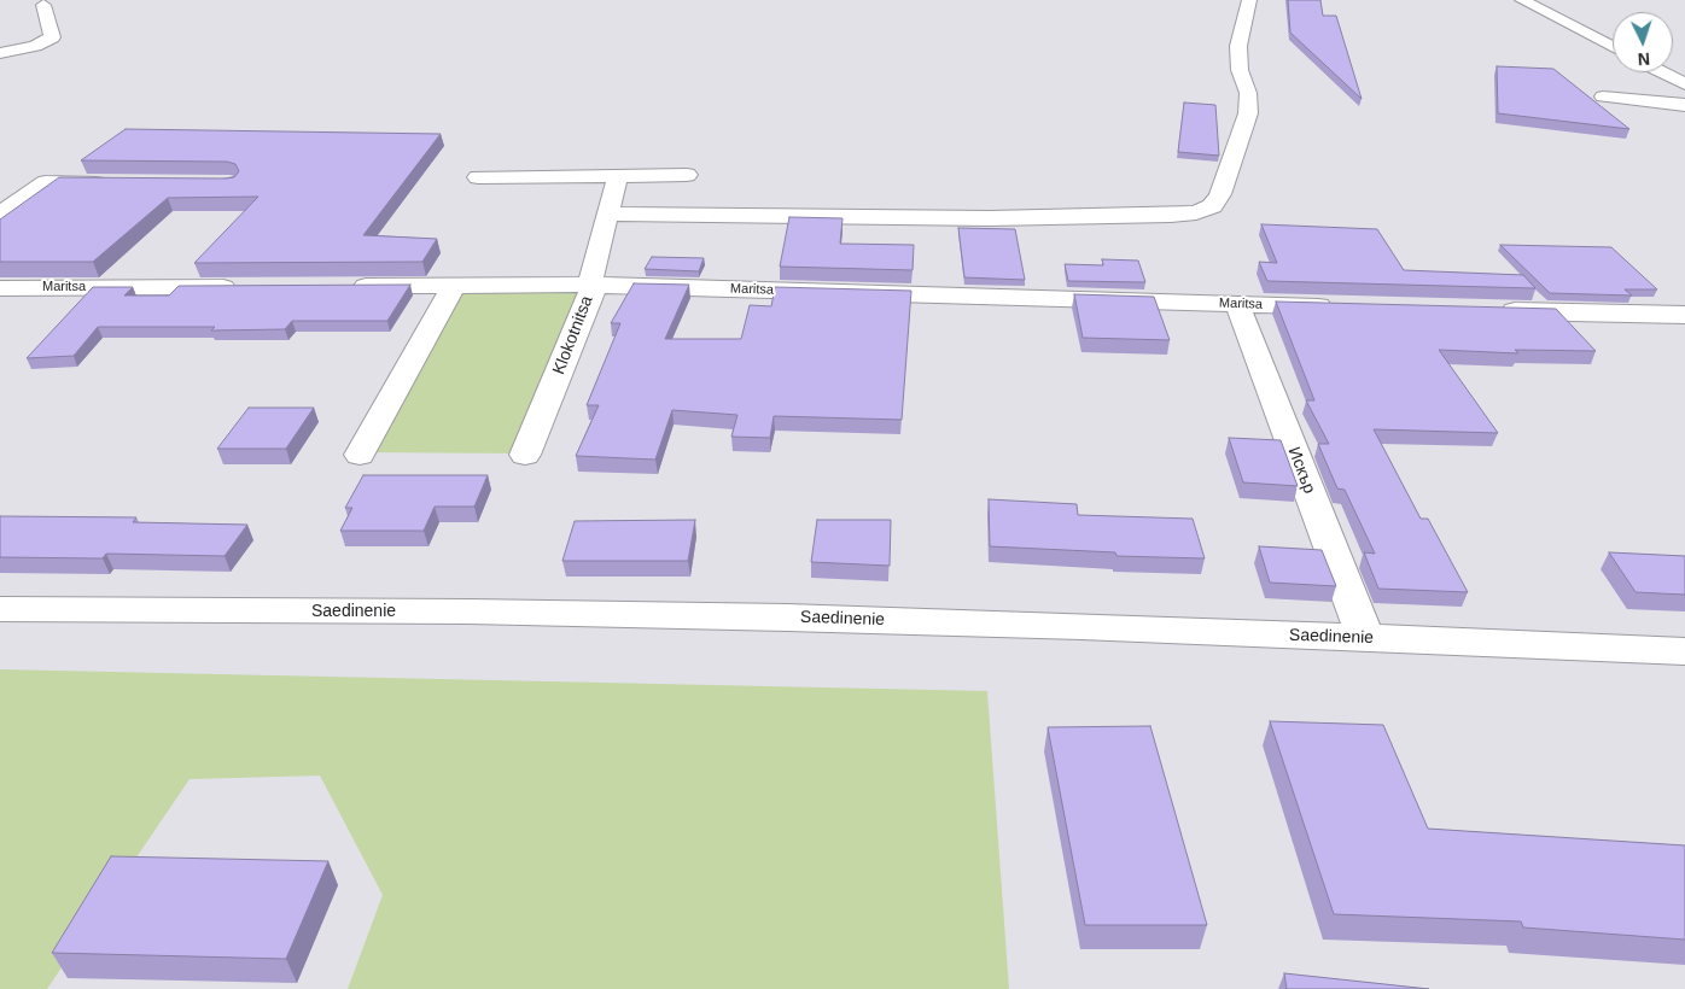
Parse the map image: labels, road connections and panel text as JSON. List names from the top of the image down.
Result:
{
  "streets": {
    "street": [
      "Maritsa",
      "Klokotnitsa",
      "Искър",
      "Saedinenie"
    ]
  },
  "crossings": [
    ["Maritsa", "Klokotnitsa"],
    ["Maritsa", "Искър"],
    ["Искър", "Saedinenie"]
  ],
  "north": "bottom"
}
